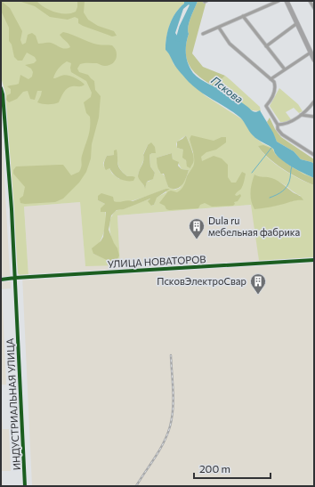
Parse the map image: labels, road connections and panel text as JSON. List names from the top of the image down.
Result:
{
  "streets": {
    "street": ["УЛИЦА НОВАТОРОВ", "ИНДУСТРИАЛЬНАЯ УЛИЦА"]
  },
  "crossings": [
    ["УЛИЦА НОВАТОРОВ", "ИНДУСТРИАЛЬНАЯ УЛИЦА"]
  ],
  "water": ["Пскова"],
  "places": {
    "building": ["Dula ru мебельная фабрика", "ПсковЭлектроСвар"]
  },
  "scale_bar": "200 m"
}
